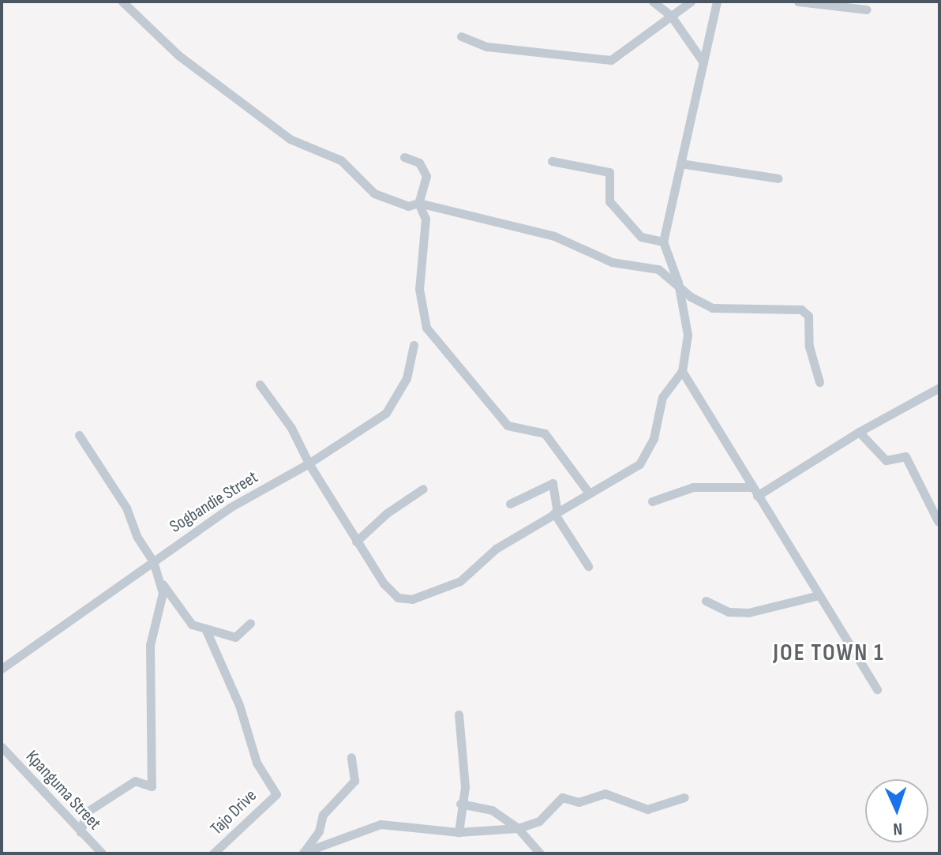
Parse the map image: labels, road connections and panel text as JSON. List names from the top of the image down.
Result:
{
  "streets": {
    "street": ["Sogbandie Street", "Kpanguma Street", "Tajo Drive"]
  },
  "districts": ["JOE TOWN 1"],
  "north": "bottom"
}
